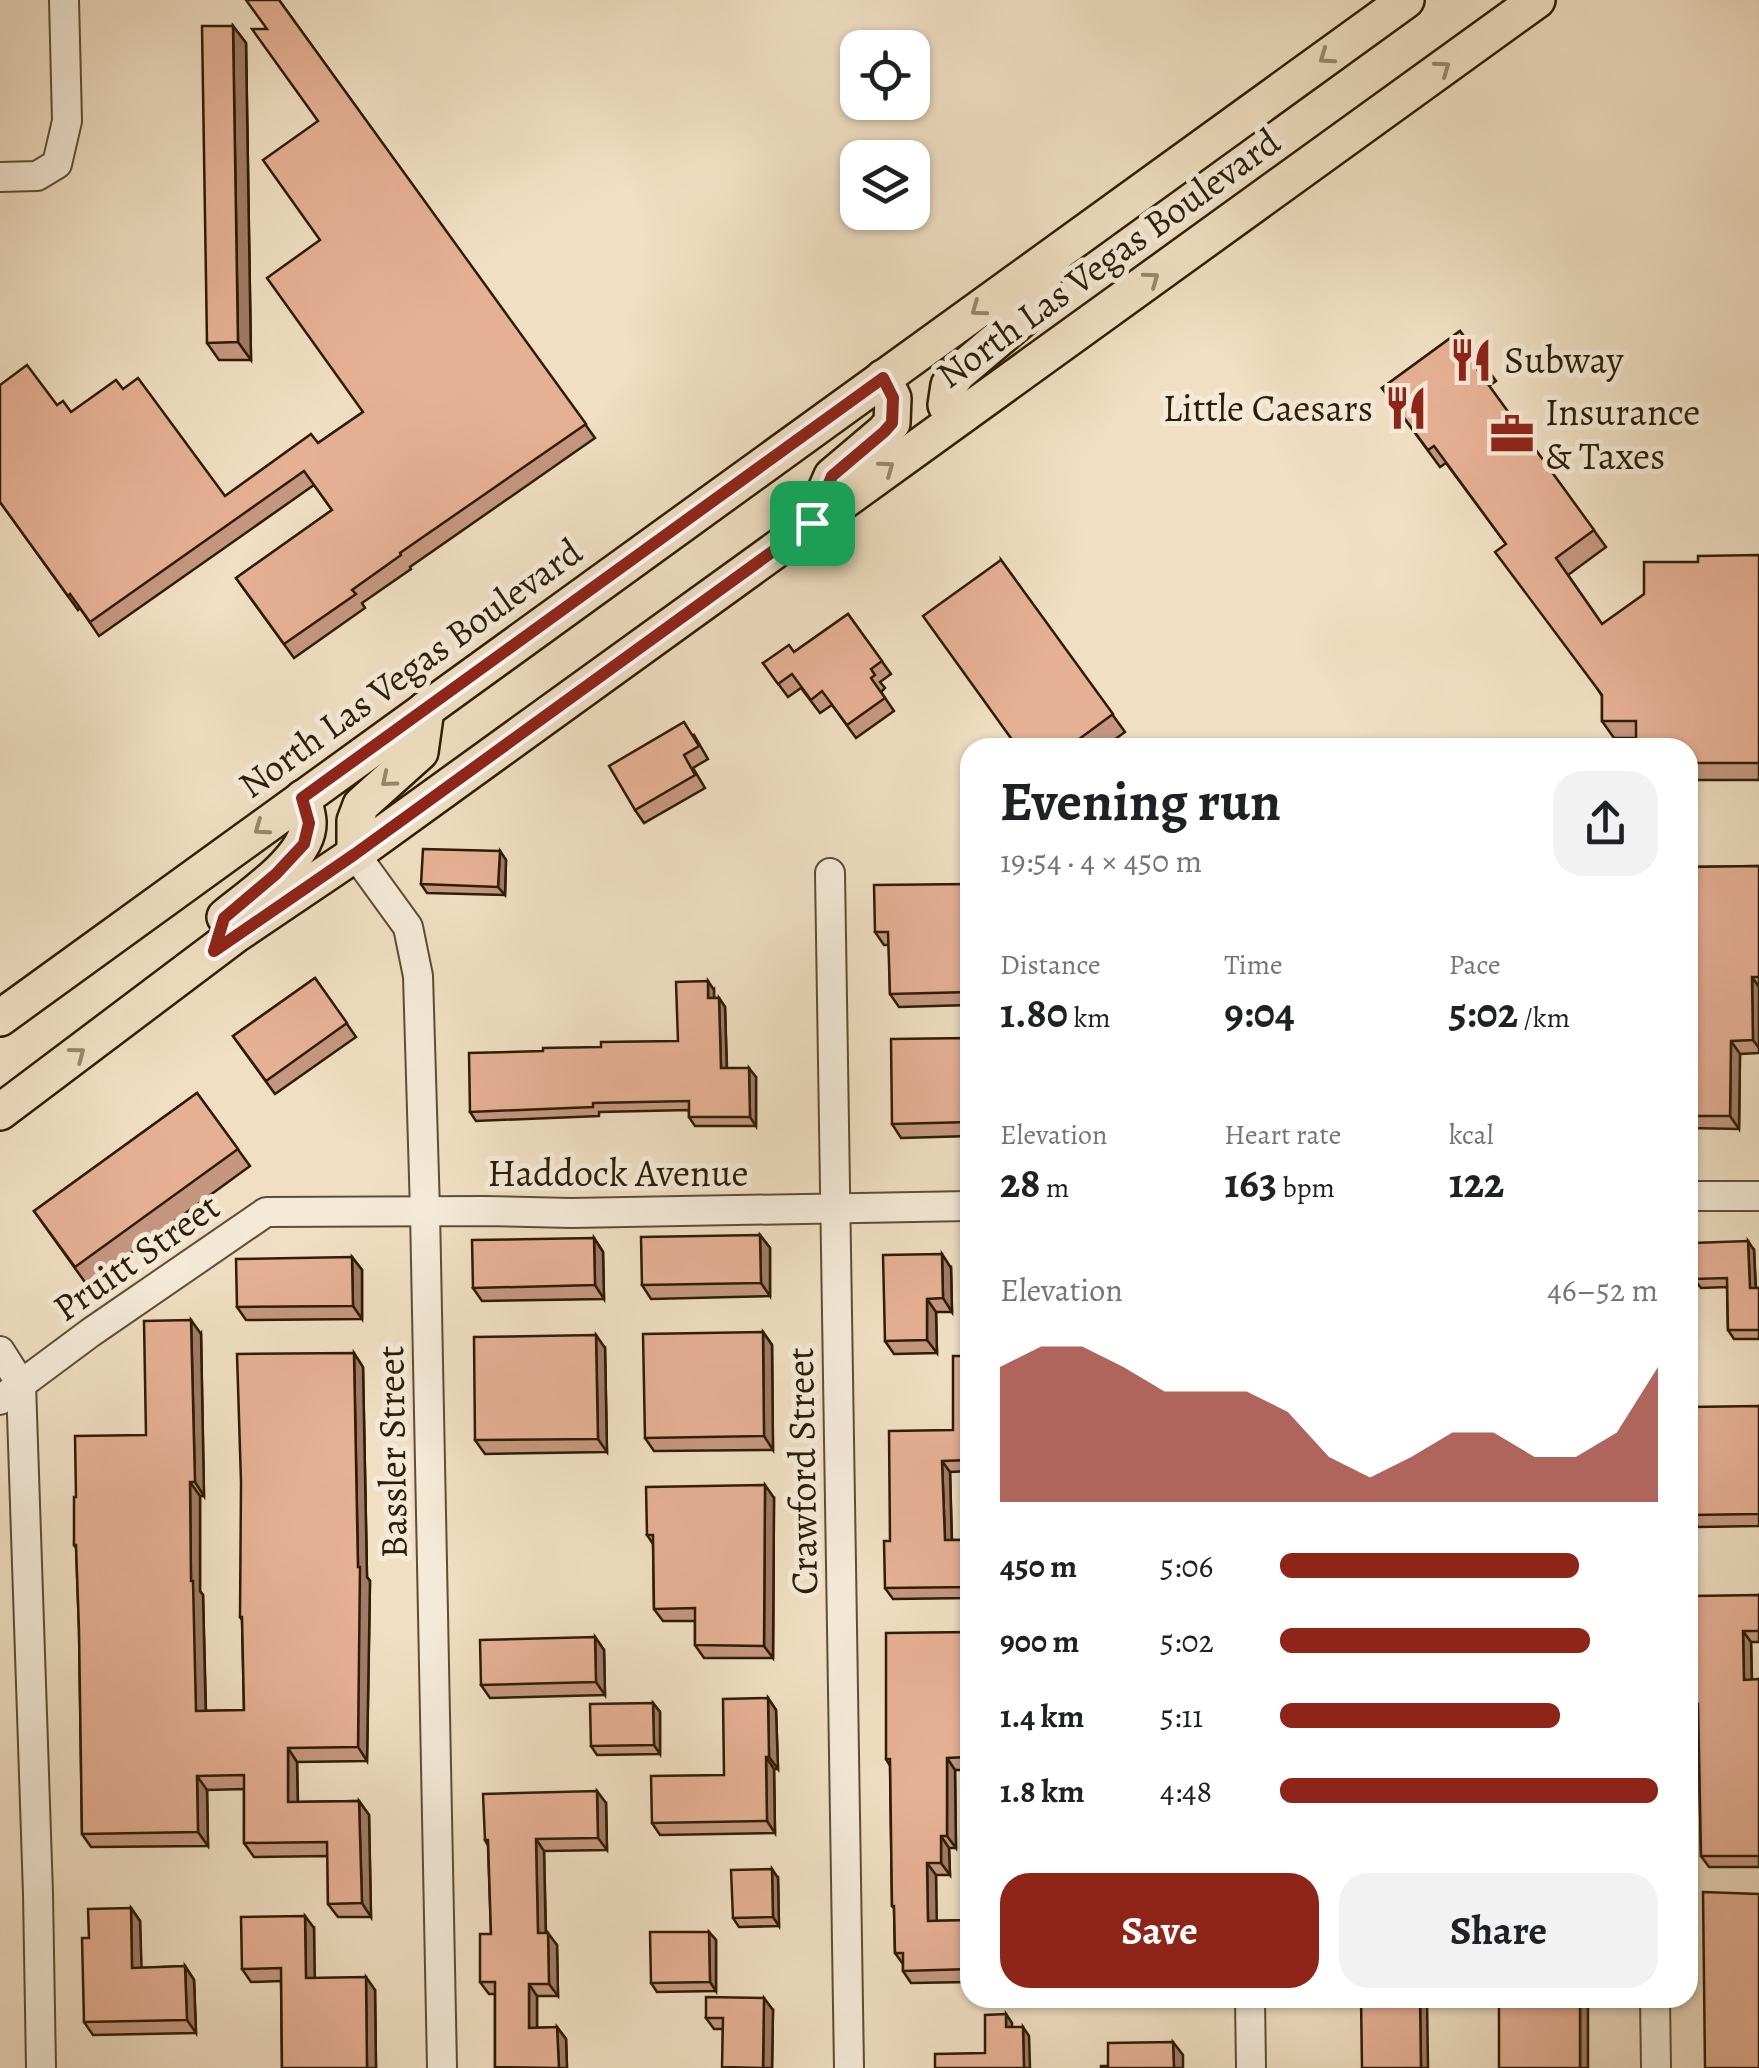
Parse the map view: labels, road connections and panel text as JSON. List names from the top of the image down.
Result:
{
  "streets": {
    "main road": ["North Las Vegas Boulevard"],
    "street": [
      "Haddock Avenue",
      "Pruitt Street",
      "Bassler Street",
      "Crawford Street"
    ]
  },
  "crossings": [
    ["North Las Vegas Boulevard", "Bassler Street"],
    ["Haddock Avenue", "Pruitt Street"],
    ["Haddock Avenue", "Bassler Street"],
    ["Haddock Avenue", "Crawford Street"]
  ],
  "places": {
    "restaurant": ["Subway", "Little Caesars"],
    "office": ["Insurance & Taxes"]
  },
  "page": {
    "heading": ["Evening run", "19:54 · 4 × 450 m"],
    "stats": [
      ["Distance", "1.80 km"],
      ["Time", "9:04"],
      ["Pace", "5:02 /km"],
      ["Elevation", "28 m"],
      ["Heart rate", "163 bpm"],
      ["kcal", "122"]
    ],
    "chart": ["Elevation", "46–52 m"],
    "list": [
      {
        "name": "450 m",
        "note": "5:06"
      },
      {
        "name": "900 m",
        "note": "5:02"
      },
      {
        "name": "1.4 km",
        "note": "5:11"
      },
      {
        "name": "1.8 km",
        "note": "4:48"
      }
    ],
    "buttons": ["Save", "Share"]
  }
}
